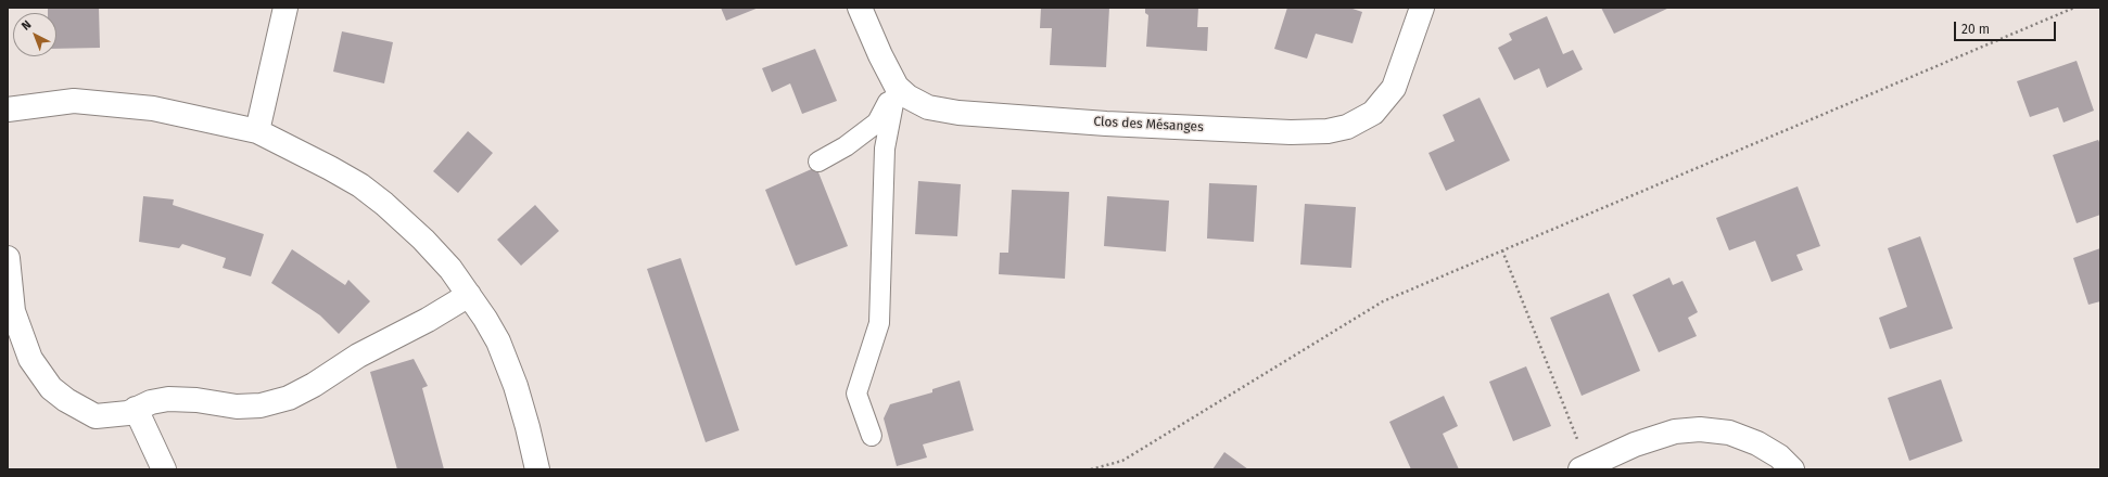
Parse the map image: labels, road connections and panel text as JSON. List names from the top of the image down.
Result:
{
  "streets": {
    "street": ["Clos des Mésanges"]
  },
  "scale_bar": "20 m",
  "north": "top left"
}
